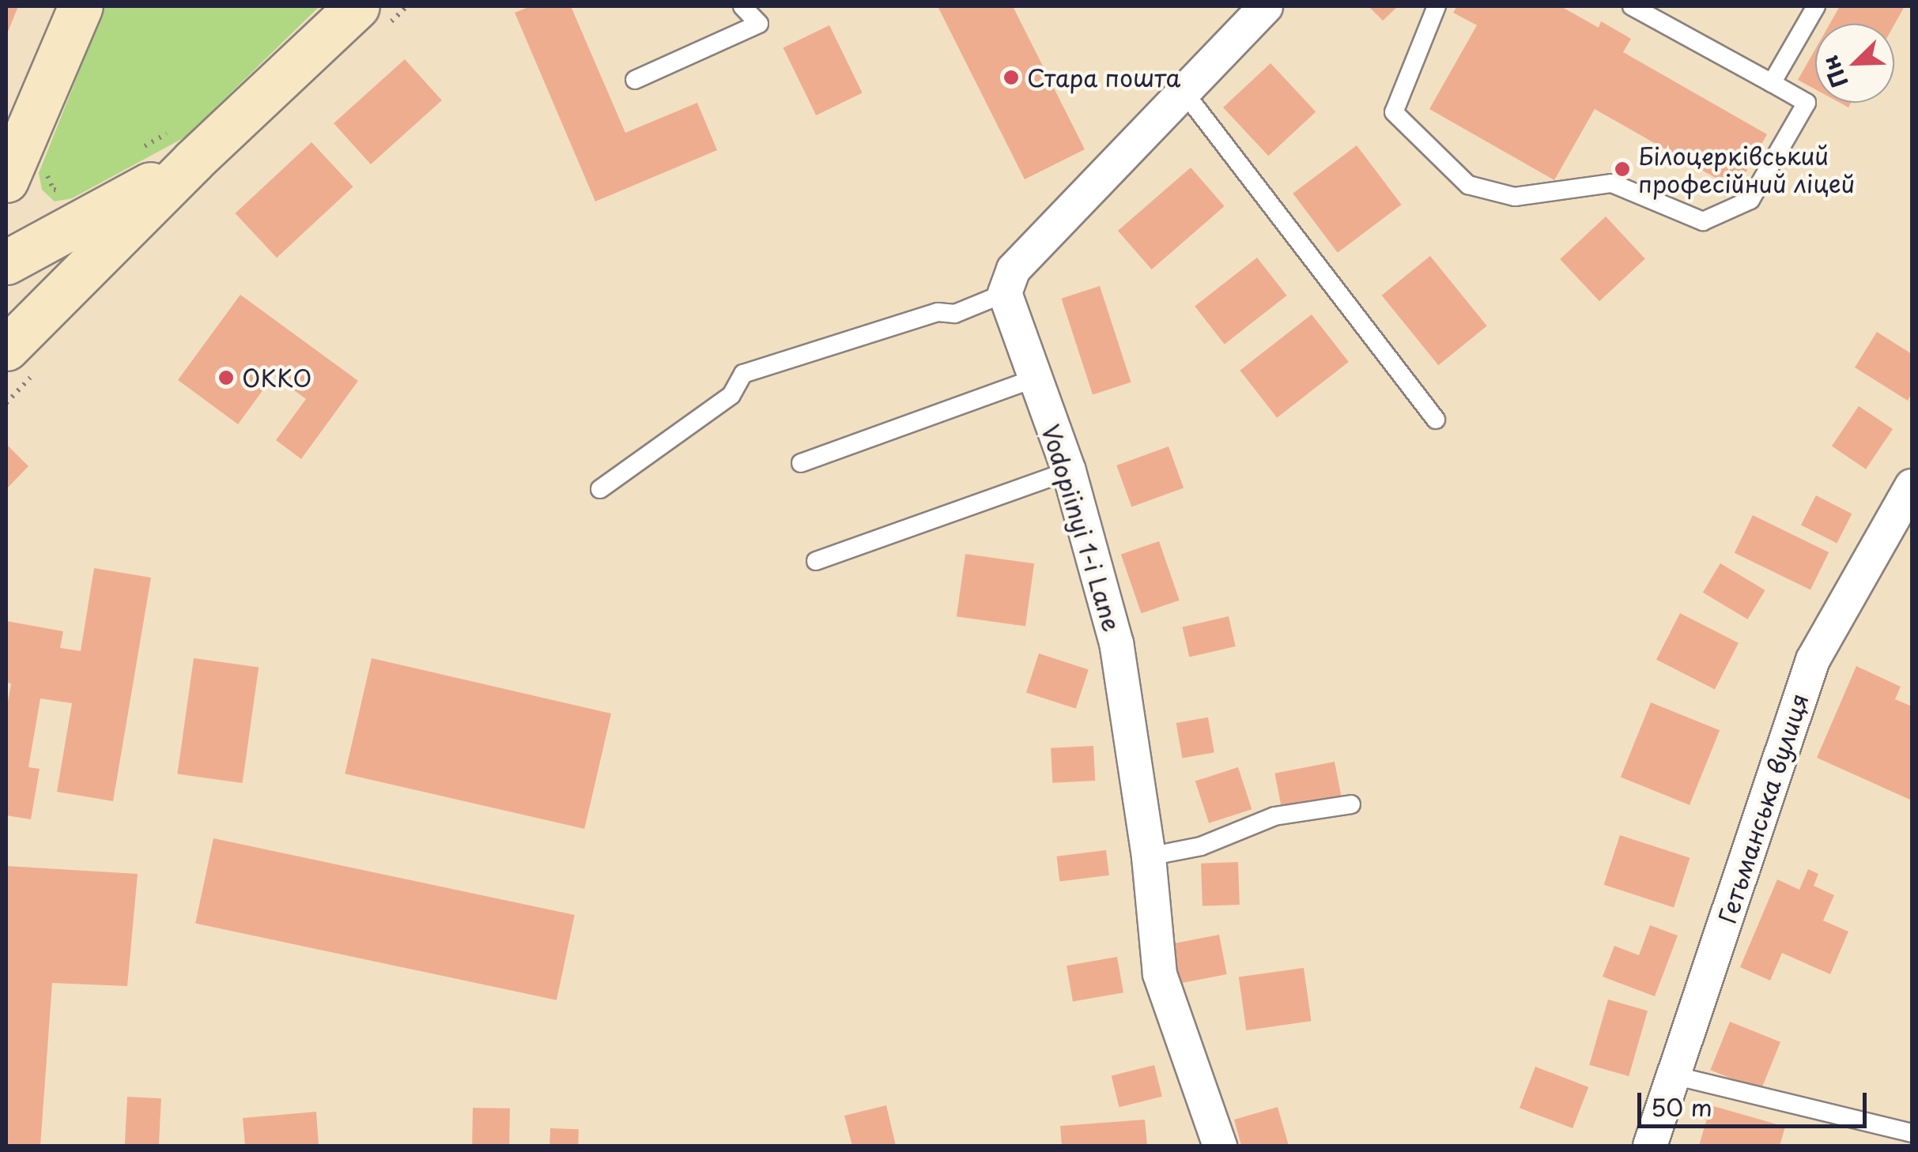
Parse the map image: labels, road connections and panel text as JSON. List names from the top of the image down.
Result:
{
  "streets": {
    "street": ["Vodopiinyi 1-i Lane", "Гетьманська вулиця"]
  },
  "places": ["Стара пошта", "Білоцерківський професійний ліцей", "OKKO"],
  "scale_bar": "50 m",
  "north": "bottom left"
}
